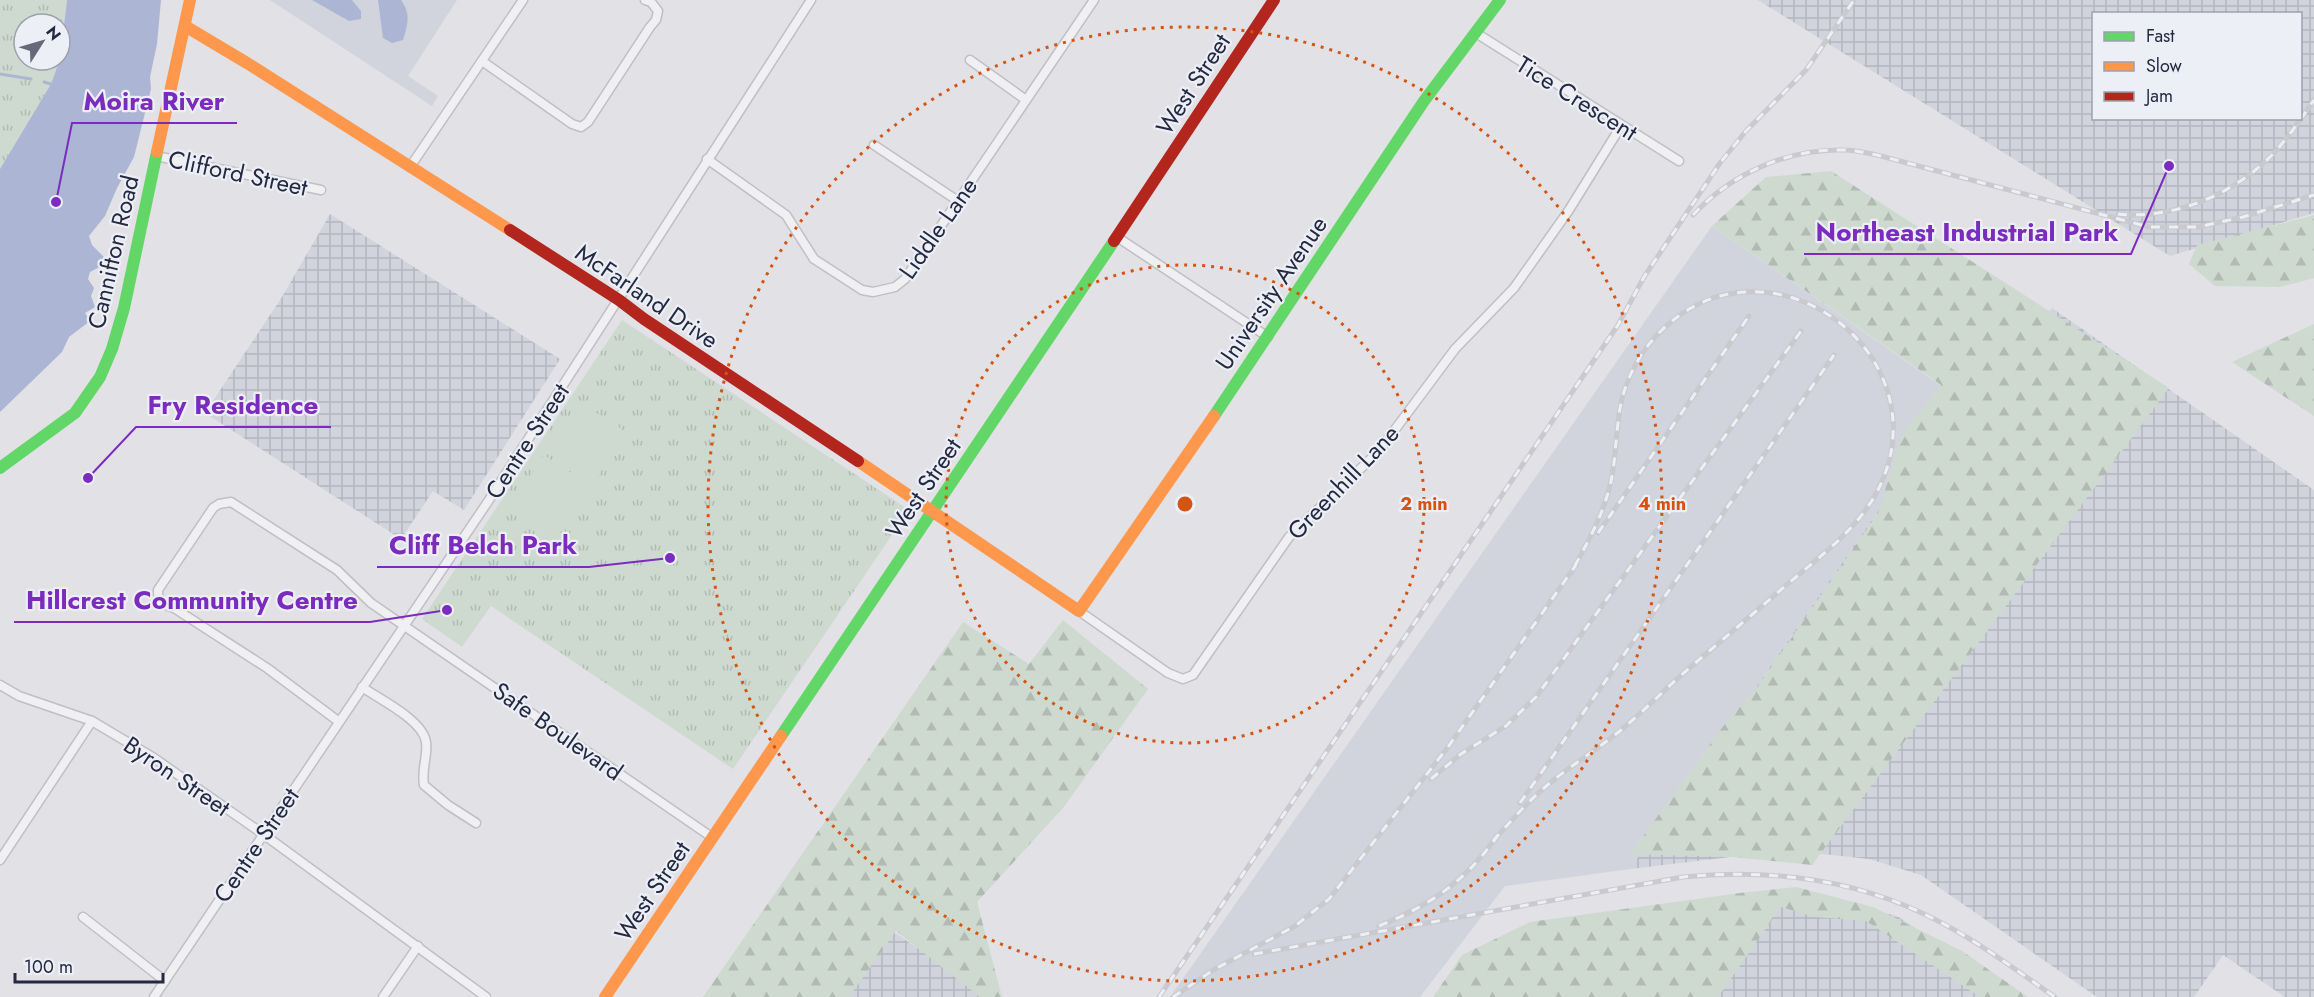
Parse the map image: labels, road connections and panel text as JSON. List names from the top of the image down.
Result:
{
  "streets": {
    "street": [
      "West Street",
      "Tice Crescent",
      "Clifford Street",
      "Liddle Lane",
      "Cannifton Road",
      "University Avenue",
      "McFarland Drive",
      "Centre Street",
      "Greenhill Lane",
      "Safe Boulevard",
      "Byron Street"
    ]
  },
  "crossings": [
    ["West Street", "McFarland Drive"],
    ["West Street", "Safe Boulevard"],
    ["Tice Crescent", "University Avenue"],
    ["Tice Crescent", "Greenhill Lane"],
    ["Clifford Street", "Cannifton Road"],
    ["Liddle Lane", "Centre Street"],
    ["Cannifton Road", "McFarland Drive"],
    ["University Avenue", "McFarland Drive"],
    ["University Avenue", "Greenhill Lane"],
    ["McFarland Drive", "Centre Street"],
    ["McFarland Drive", "Greenhill Lane"],
    ["Centre Street", "Safe Boulevard"],
    ["Centre Street", "Byron Street"]
  ],
  "places": [
    "Northeast Industrial Park",
    "Moira River",
    "Fry Residence",
    "Cliff Belch Park",
    "Hillcrest Community Centre"
  ],
  "legend": ["Fast", "Slow", "Jam"],
  "scale_bar": "100 m",
  "north": "top right",
  "rings": ["2 min", "4 min"]
}
